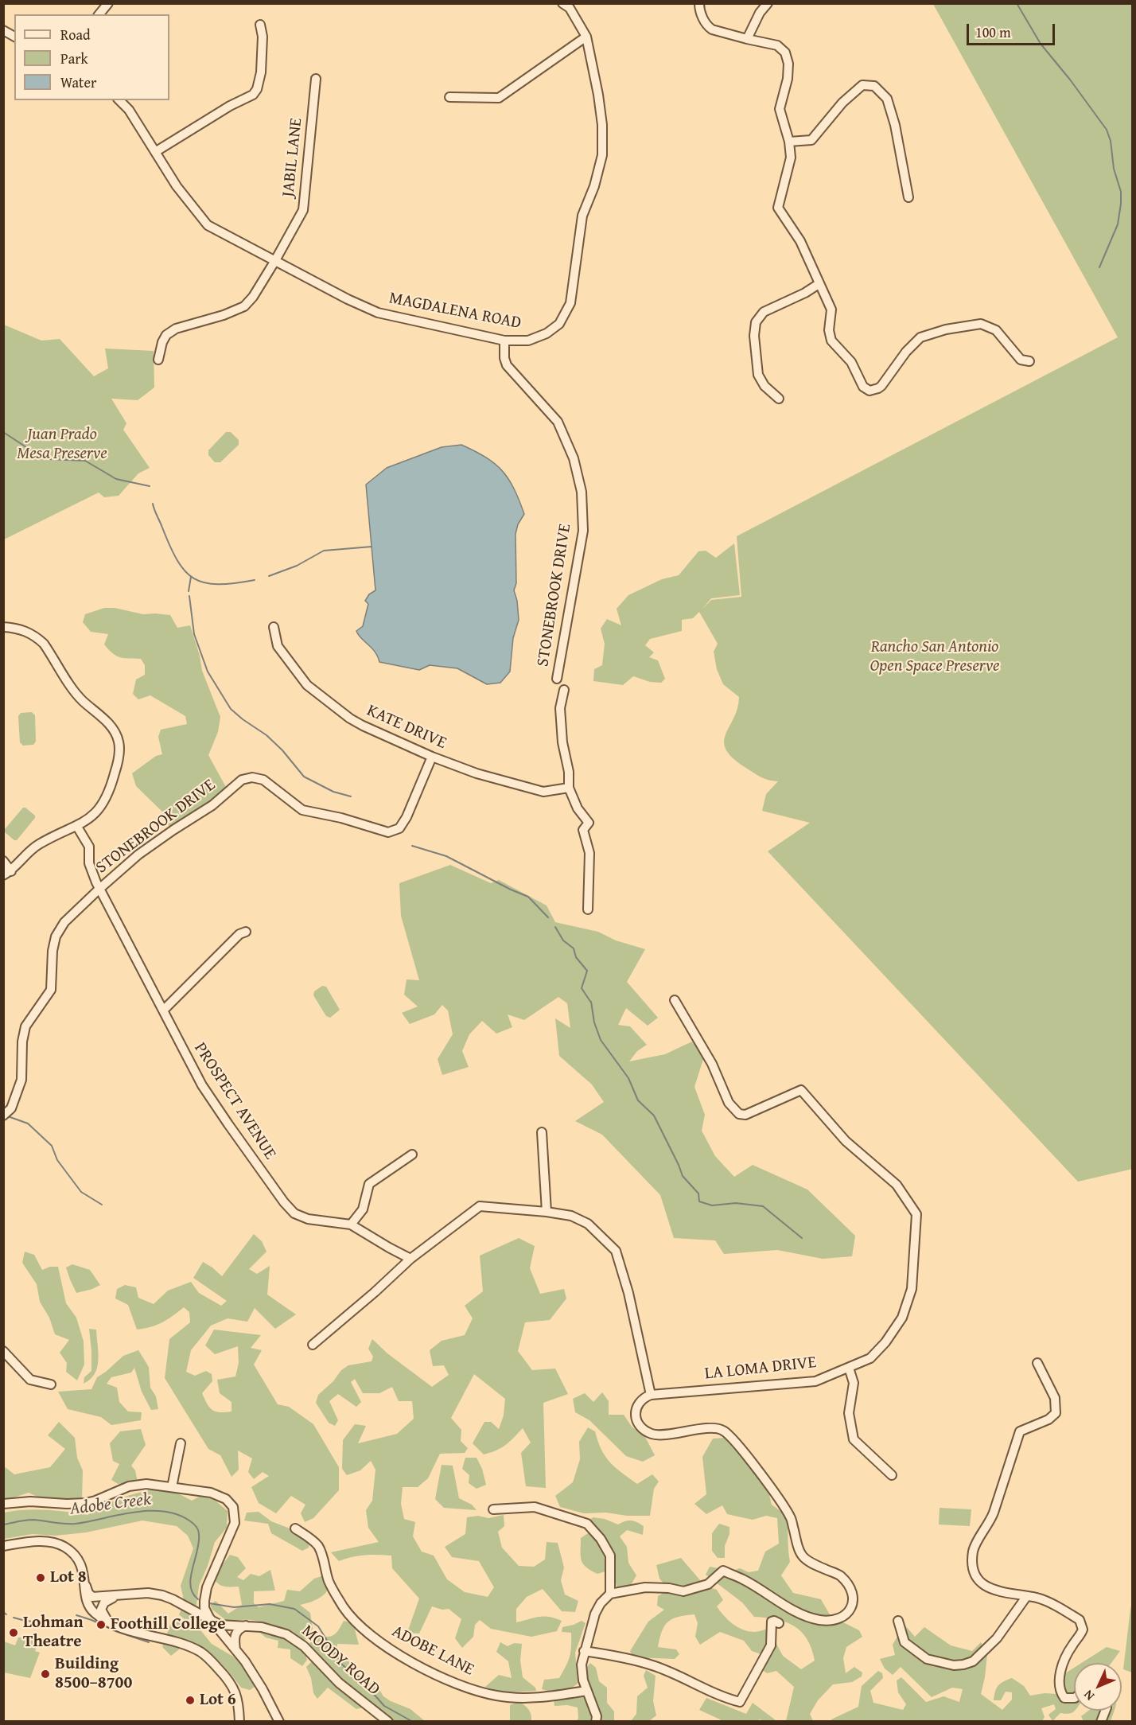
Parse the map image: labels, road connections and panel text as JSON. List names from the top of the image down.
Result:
{
  "streets": {
    "street": [
      "JABIL LANE",
      "MAGDALENA ROAD",
      "STONEBROOK DRIVE",
      "KATE DRIVE",
      "PROSPECT AVENUE",
      "LA LOMA DRIVE",
      "ADOBE LANE",
      "MOODY ROAD"
    ]
  },
  "crossings": [
    ["JABIL LANE", "MAGDALENA ROAD"],
    ["MAGDALENA ROAD", "STONEBROOK DRIVE"],
    ["STONEBROOK DRIVE", "KATE DRIVE"],
    ["STONEBROOK DRIVE", "PROSPECT AVENUE"]
  ],
  "water": ["Adobe Creek"],
  "parks": ["Juan Prado Mesa Preserve", "Rancho San Antonio Open Space Preserve"],
  "places": [
    "Lot 8",
    "Foothill College",
    "Lohman Theatre",
    "Building 8500–8700",
    "Lot 6"
  ],
  "legend": ["Road", "Park", "Water"],
  "scale_bar": "100 m",
  "north": "bottom left"
}
